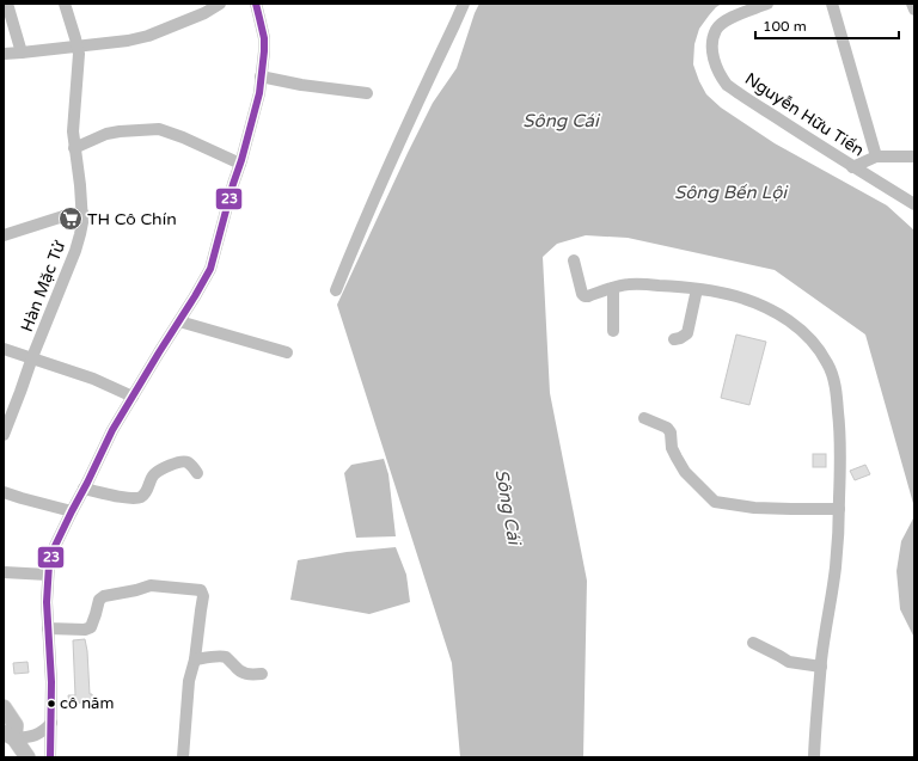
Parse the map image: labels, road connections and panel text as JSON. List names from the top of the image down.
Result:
{
  "streets": {
    "street": ["Nguyễn Hữu Tiến", "Hàn Mặc Tử"]
  },
  "water": ["Sông Cái", "Sông Bến Lội"],
  "places": {
    "supermarket": ["TH Cô Chín"],
    "other": ["cô năm"]
  },
  "lines": ["transit line 23"],
  "scale_bar": "100 m"
}
